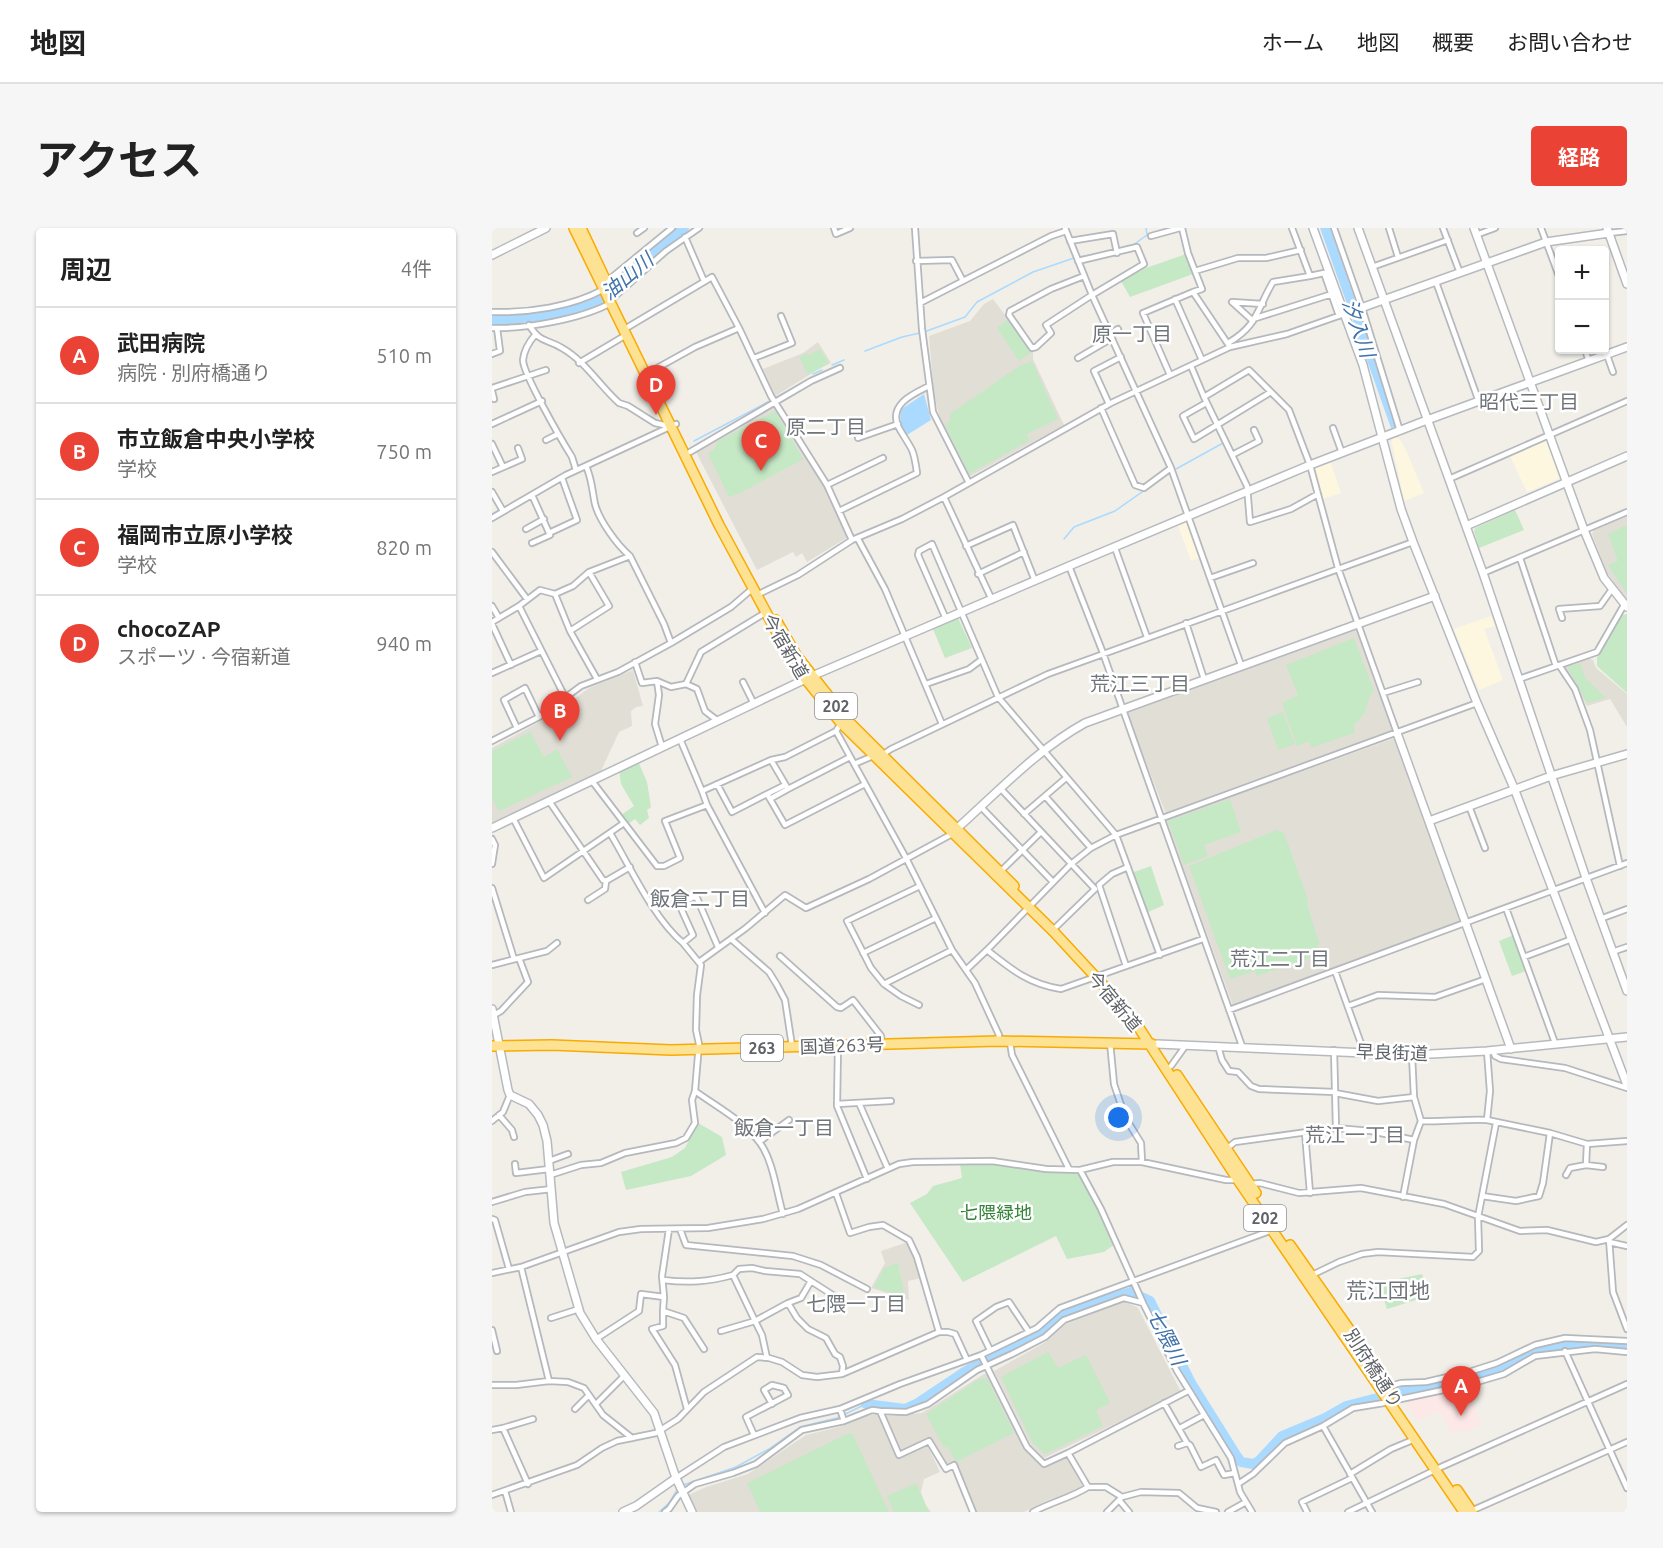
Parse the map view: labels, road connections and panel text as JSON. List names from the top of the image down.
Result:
{
  "streets": {
    "highway": [
      "今宿新道",
      "202",
      "国道263号",
      "263",
      "別府橋通り"
    ],
    "street": ["早良街道"]
  },
  "crossings": [
    ["今宿新道", "国道263号"],
    ["今宿新道", "早良街道"],
    ["今宿新道", "別府橋通り"],
    ["国道263号", "早良街道"],
    ["国道263号", "別府橋通り"],
    ["早良街道", "別府橋通り"]
  ],
  "districts": [
    "原一丁目",
    "昭代三丁目",
    "原二丁目",
    "荒江三丁目",
    "飯倉二丁目",
    "荒江二丁目",
    "飯倉一丁目",
    "荒江一丁目",
    "荒江団地",
    "七隈一丁目"
  ],
  "water": ["油山川", "汐入川", "七隈川"],
  "parks": ["七隈緑地"],
  "page": {
    "header": "地図",
    "nav": [
      "ホーム",
      "地図",
      "概要",
      "お問い合わせ"
    ],
    "title": "アクセス",
    "buttons": "経路",
    "heading": ["周辺", "4件"],
    "map_buttons": ["+", "−"],
    "list": [
      {
        "mark": "A",
        "name": "武田病院",
        "note": "病院 · 別府橋通り",
        "value": "510 m"
      },
      {
        "mark": "B",
        "name": "市立飯倉中央小学校",
        "note": "学校",
        "value": "750 m"
      },
      {
        "mark": "C",
        "name": "福岡市立原小学校",
        "note": "学校",
        "value": "820 m"
      },
      {
        "mark": "D",
        "name": "chocoZAP",
        "note": "スポーツ · 今宿新道",
        "value": "940 m"
      }
    ],
    "pins": [
      "D",
      "C",
      "B",
      "A"
    ]
  }
}
